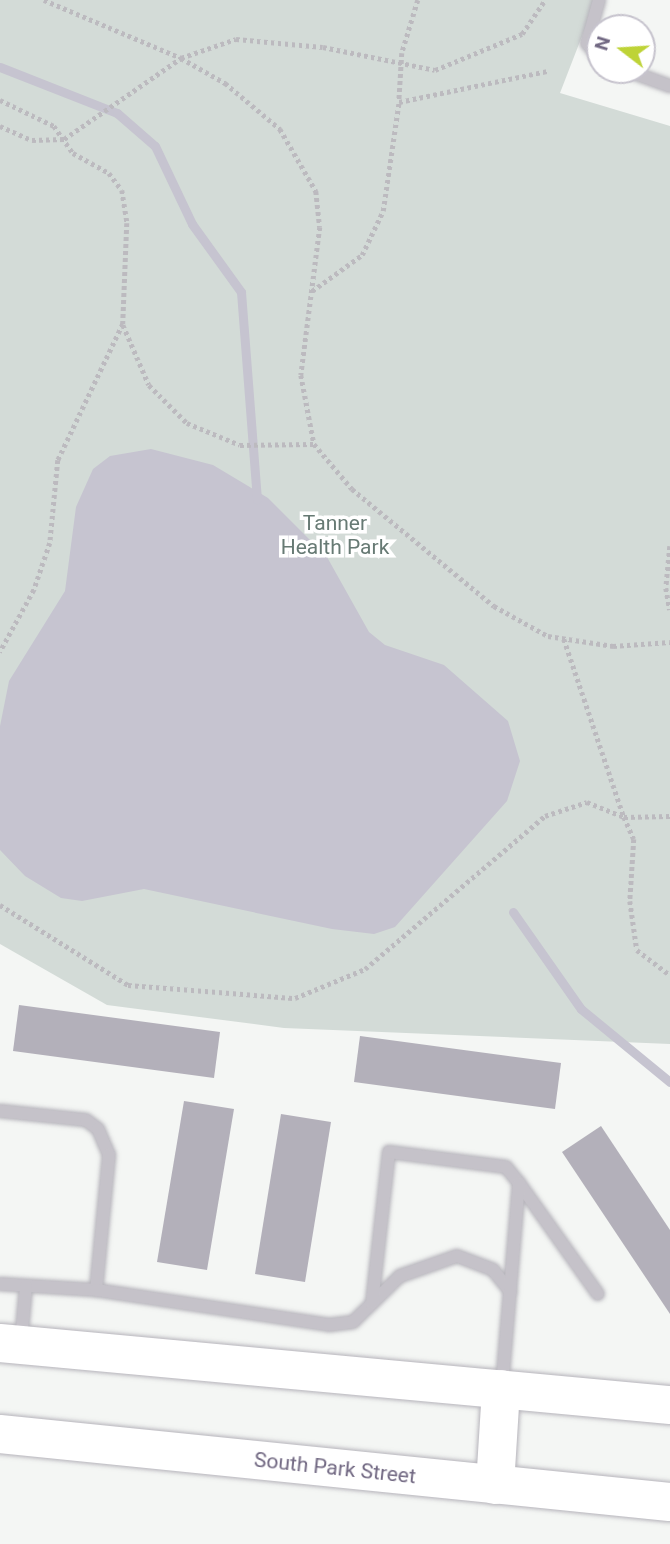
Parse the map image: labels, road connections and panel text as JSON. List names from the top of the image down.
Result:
{
  "streets": {
    "main road": ["South Park Street"]
  },
  "parks": ["Tanner Health Park"],
  "north": "left"
}
